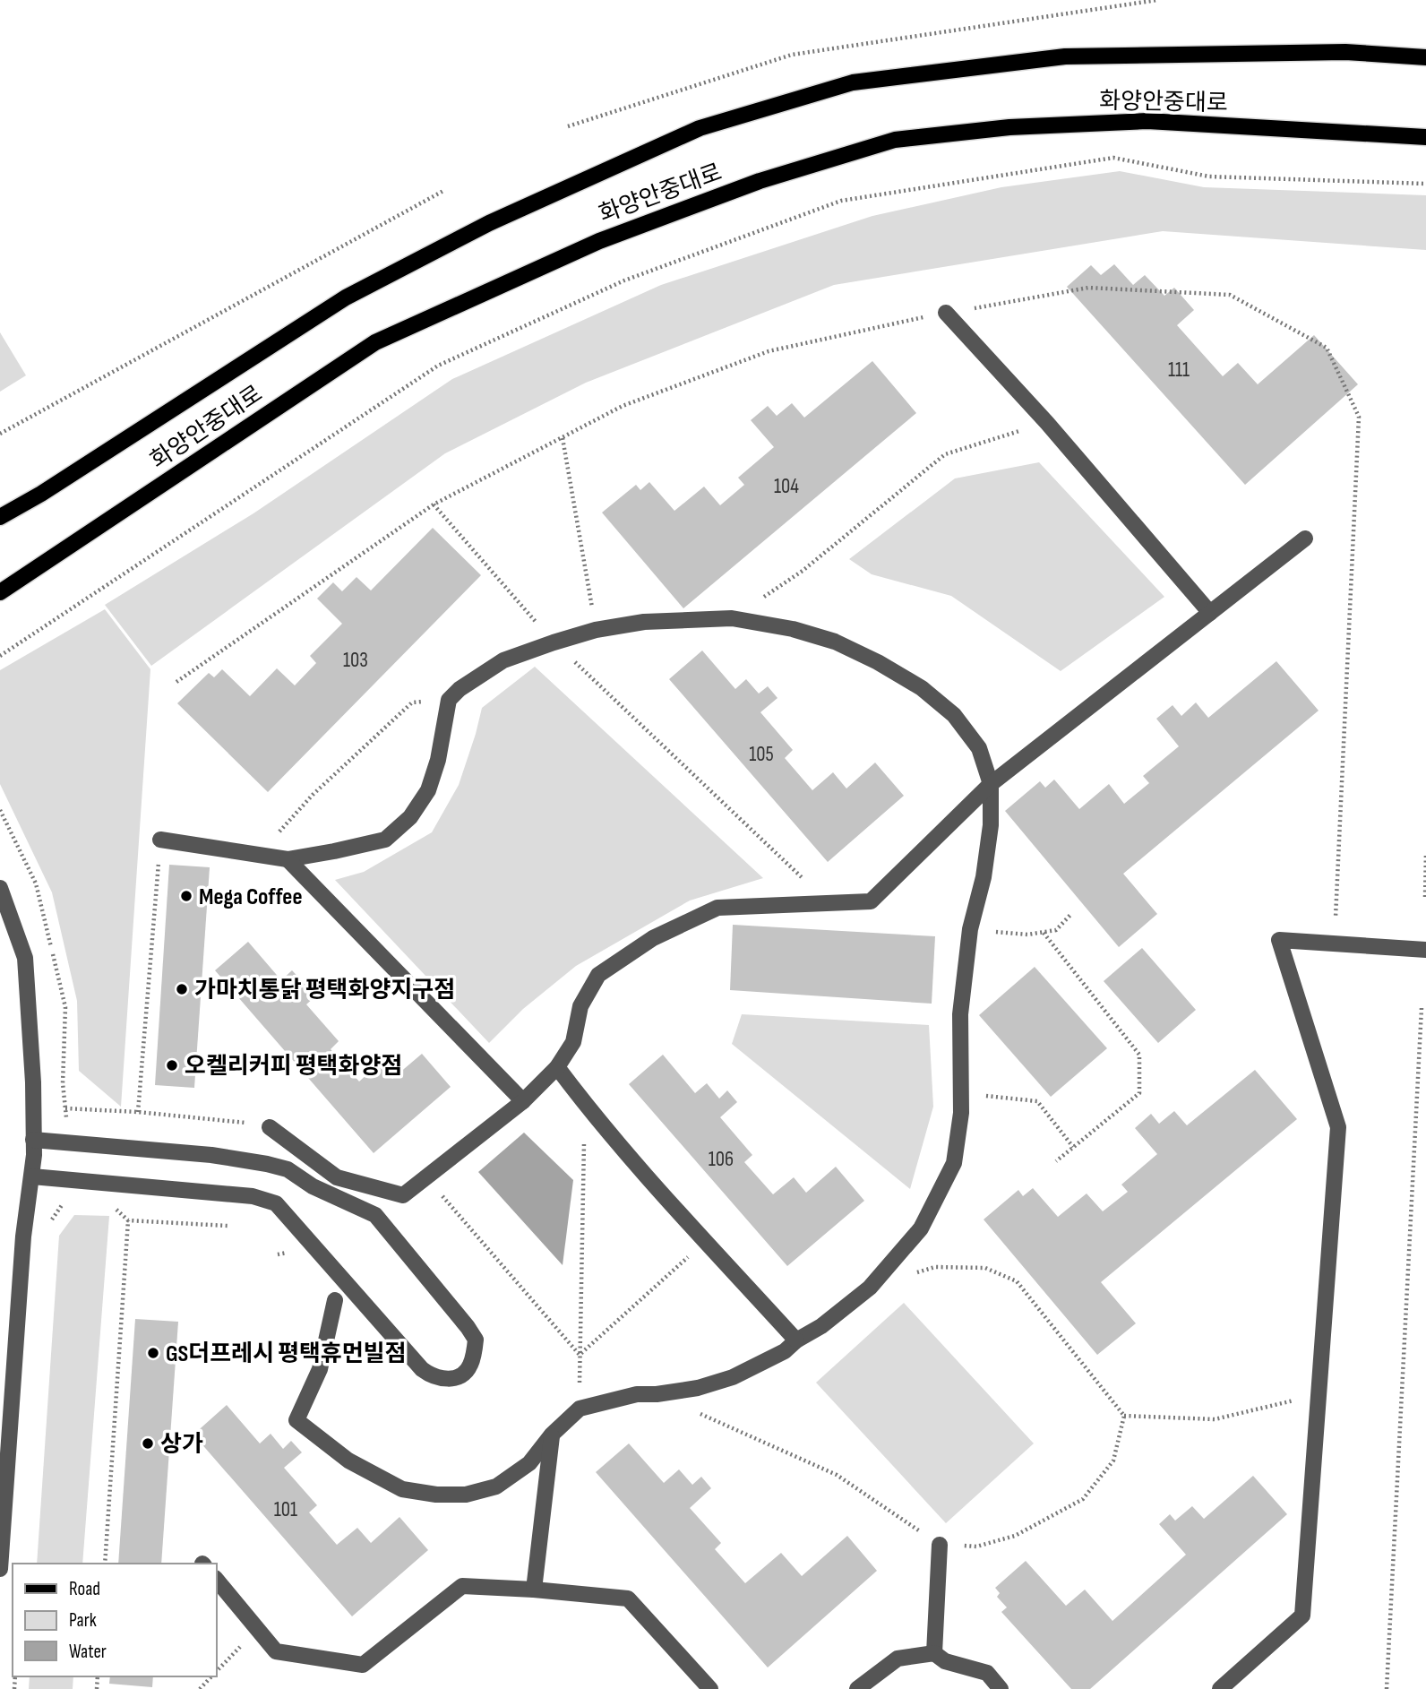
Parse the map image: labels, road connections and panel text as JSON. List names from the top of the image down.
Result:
{
  "streets": {
    "main road": ["화양안중대로"]
  },
  "places": [
    "Mega Coffee",
    "가마치통닭 평택화양지구점",
    "오켈리커피 평택화양점",
    "GS더프레시 평택휴먼빌점",
    "상가"
  ],
  "house_numbers": [
    "111",
    "104",
    "103",
    "105",
    "106",
    "101"
  ],
  "legend": ["Road", "Park", "Water"]
}
